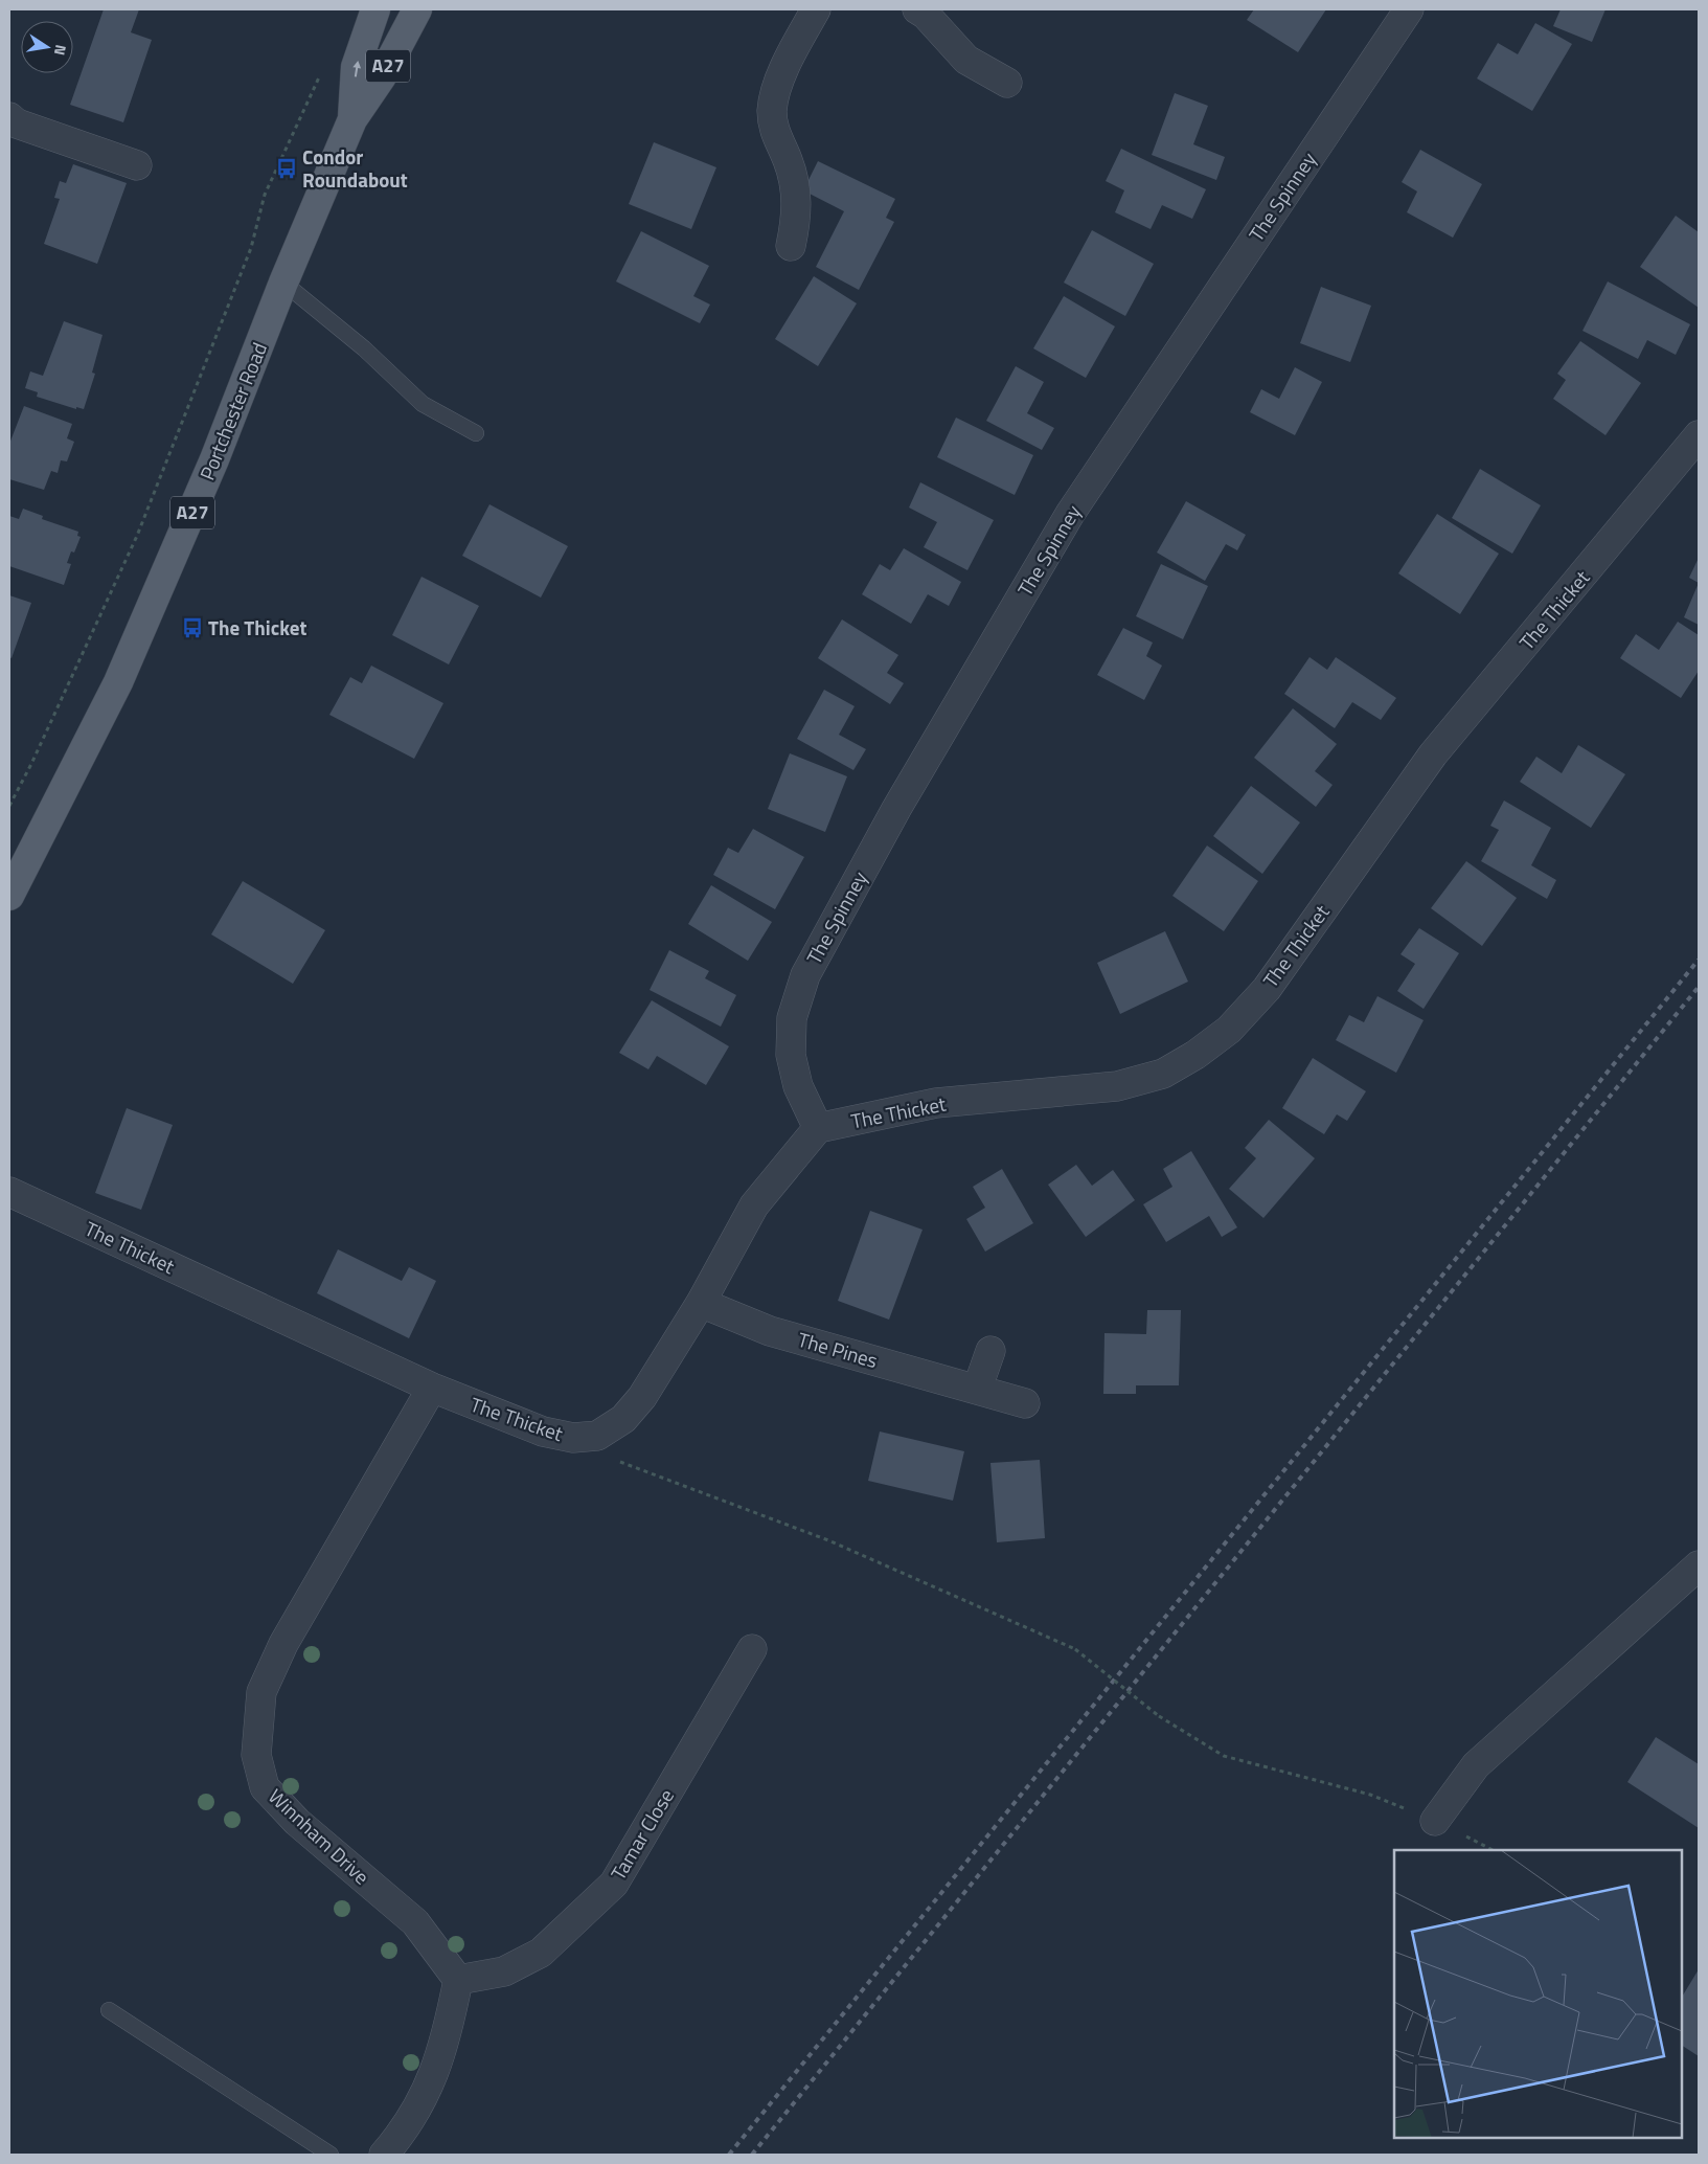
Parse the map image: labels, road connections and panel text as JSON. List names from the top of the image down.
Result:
{
  "streets": {
    "main road": ["A27", "Portchester Road"],
    "street": [
      "The Spinney",
      "The Thicket",
      "The Pines",
      "Tamar Close",
      "Winnham Drive"
    ]
  },
  "crossings": [
    ["The Spinney", "The Thicket"],
    ["The Thicket", "The Pines"],
    ["The Thicket", "Winnham Drive"],
    ["Tamar Close", "Winnham Drive"]
  ],
  "places": {
    "bus stop": ["Condor Roundabout", "The Thicket"]
  },
  "north": "right"
}
